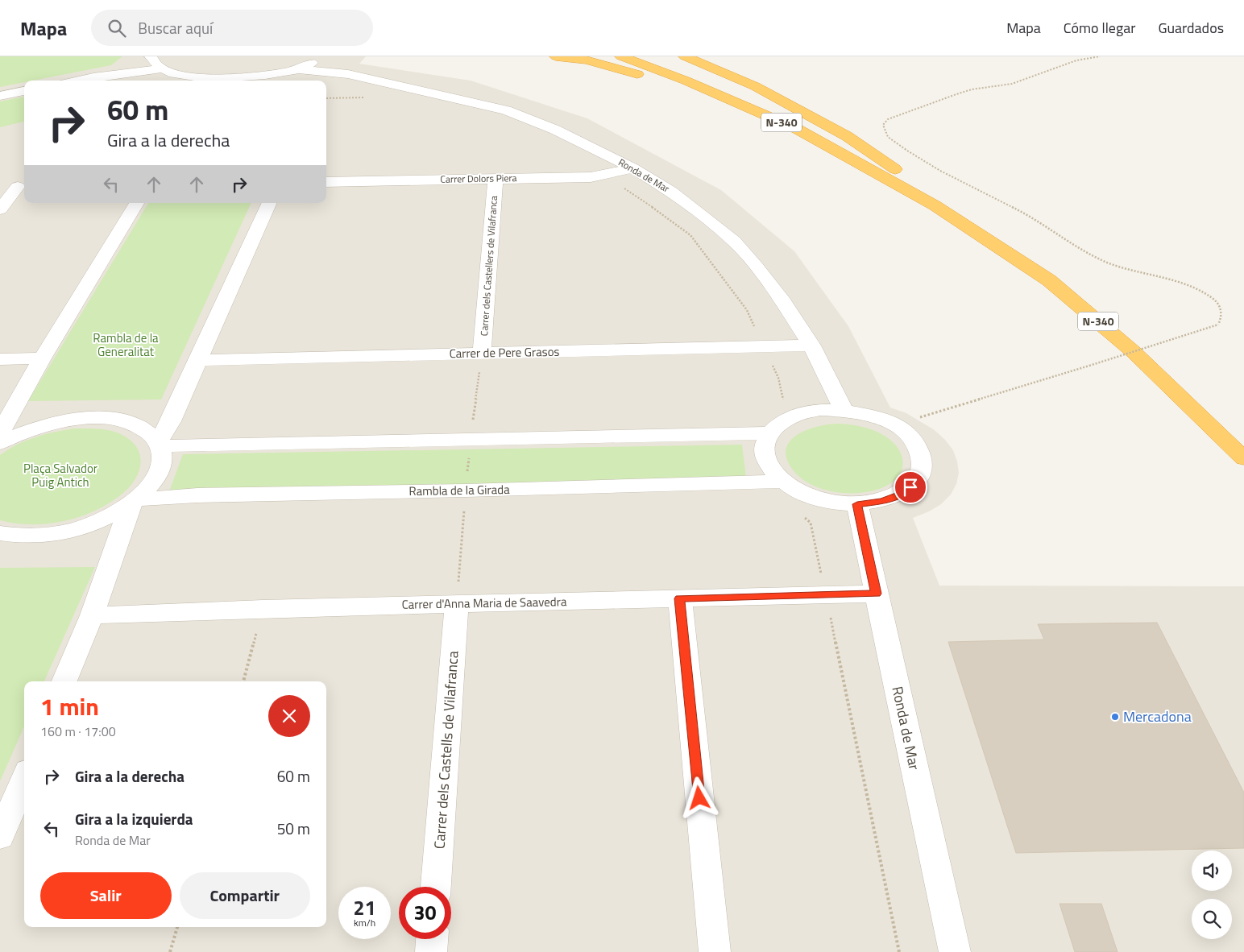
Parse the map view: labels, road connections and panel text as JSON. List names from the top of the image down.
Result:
{
  "streets": {
    "highway": ["N-340"],
    "street": [
      "Ronda de Mar",
      "Carrer Dolors Piera",
      "Carrer dels Castellers de Vilafranca",
      "Carrer de Pere Grasos",
      "Rambla de la Girada",
      "Carrer d'Anna Maria de Saavedra",
      "Carrer dels Castells de Vilafranca"
    ]
  },
  "crossings": [
    ["Ronda de Mar", "Carrer Dolors Piera"],
    ["Ronda de Mar", "Carrer de Pere Grasos"],
    ["Ronda de Mar", "Rambla de la Girada"],
    ["Ronda de Mar", "Carrer d'Anna Maria de Saavedra"],
    ["Carrer Dolors Piera", "Carrer dels Castellers de Vilafranca"],
    ["Carrer dels Castellers de Vilafranca", "Carrer de Pere Grasos"],
    ["Carrer d'Anna Maria de Saavedra", "Carrer dels Castells de Vilafranca"]
  ],
  "parks": ["Rambla de la Generalitat", "Plaça Salvador Puig Antich"],
  "places": ["Mercadona"],
  "page": {
    "header": "Mapa",
    "search": "Buscar aquí",
    "nav": ["Mapa", "Cómo llegar", "Guardados"],
    "turn": ["60 m", "Gira a la derecha"],
    "heading": ["1 min", "160 m · 17:00"],
    "list": [
      {
        "name": "Gira a la derecha",
        "value": "60 m"
      },
      {
        "name": "Gira a la izquierda",
        "note": "Ronda de Mar",
        "value": "50 m"
      }
    ],
    "buttons": ["Salir", "Compartir"],
    "speed": "21 km/h",
    "limit": "30"
  }
}
